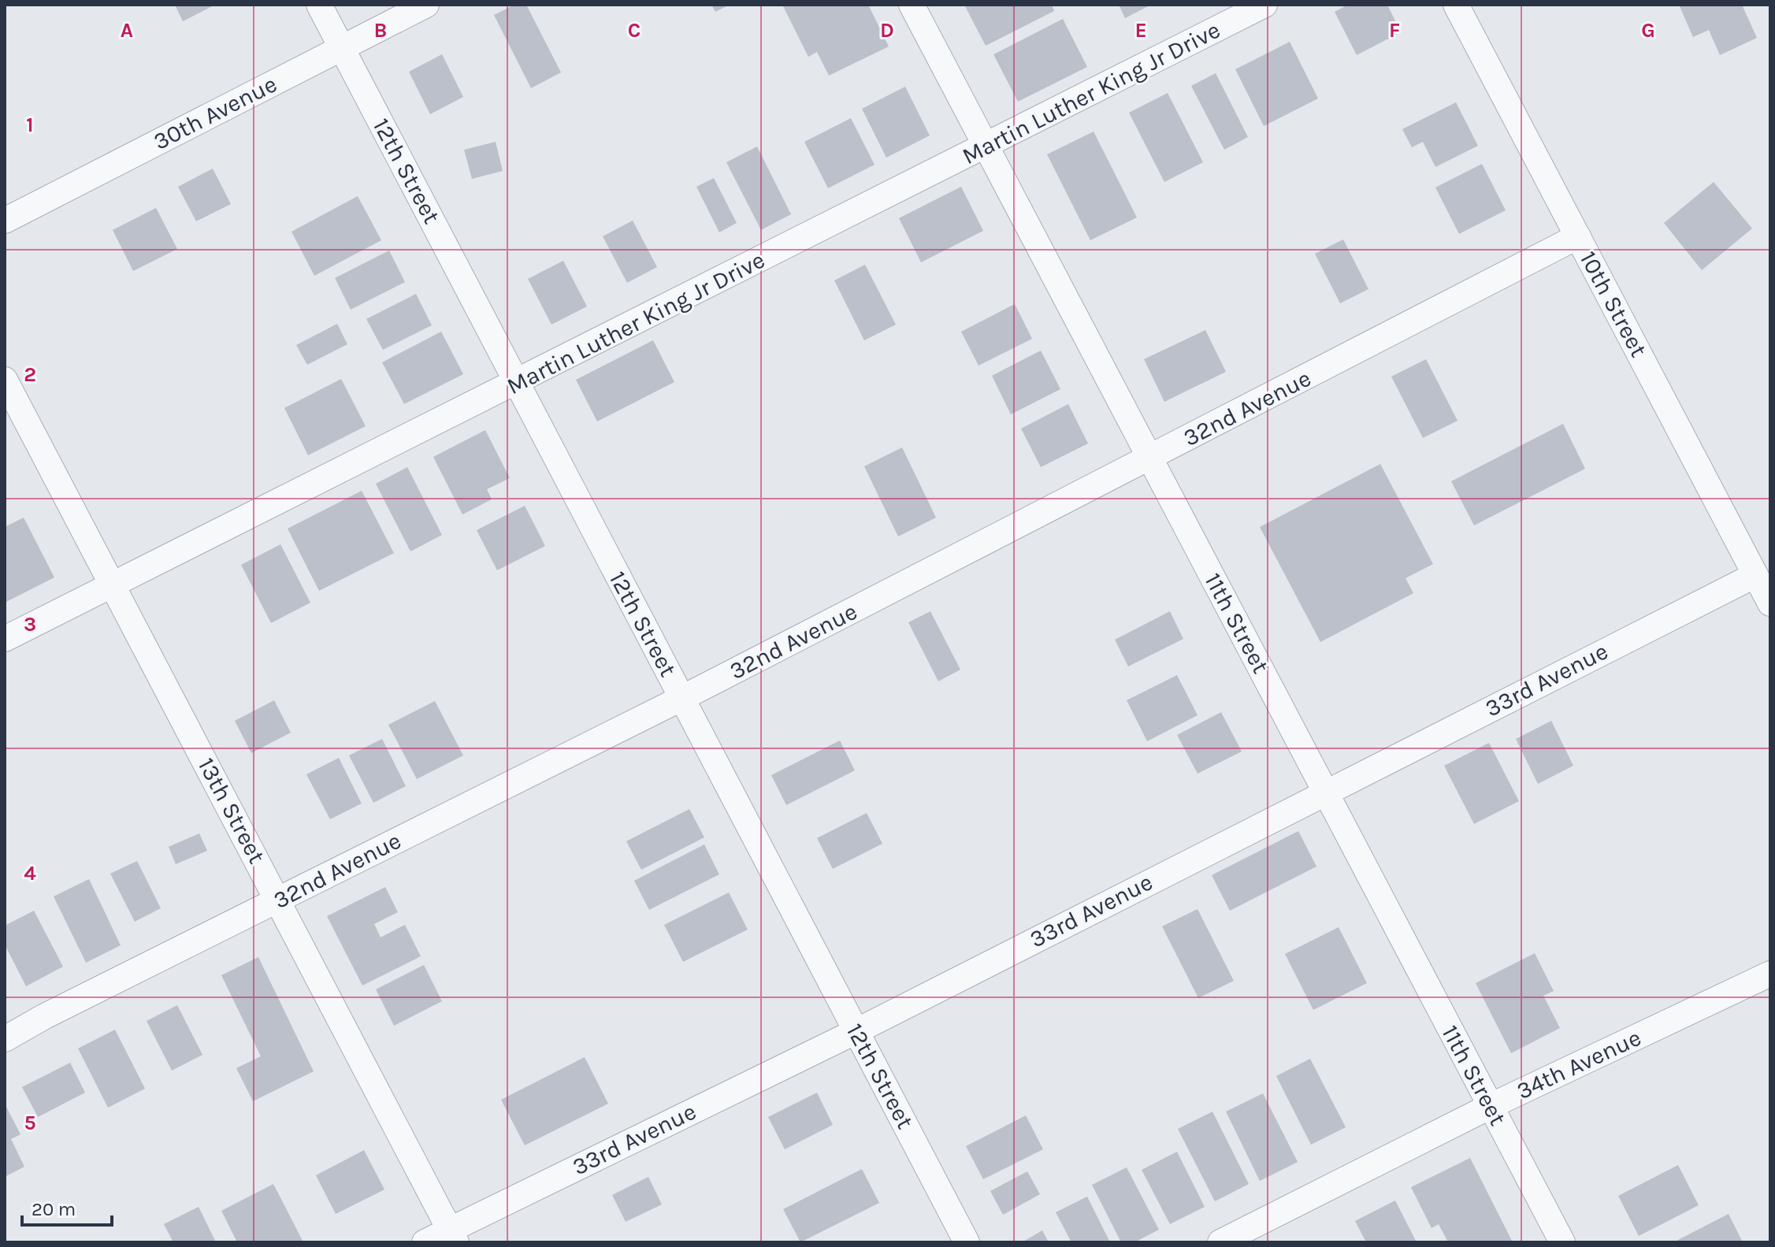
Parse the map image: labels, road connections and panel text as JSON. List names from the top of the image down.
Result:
{
  "streets": {
    "street": [
      "Martin Luther King Jr Drive",
      "30th Avenue",
      "12th Street",
      "10th Street",
      "32nd Avenue",
      "11th Street",
      "33rd Avenue",
      "13th Street",
      "34th Avenue"
    ]
  },
  "crossings": [
    ["Martin Luther King Jr Drive", "12th Street"],
    ["Martin Luther King Jr Drive", "11th Street"],
    ["Martin Luther King Jr Drive", "13th Street"],
    ["30th Avenue", "12th Street"],
    ["12th Street", "32nd Avenue"],
    ["12th Street", "33rd Avenue"],
    ["10th Street", "32nd Avenue"],
    ["10th Street", "33rd Avenue"],
    ["32nd Avenue", "11th Street"],
    ["32nd Avenue", "13th Street"],
    ["11th Street", "33rd Avenue"],
    ["11th Street", "34th Avenue"],
    ["33rd Avenue", "13th Street"]
  ],
  "scale_bar": "20 m",
  "grid": {
    "columns": [
      "A",
      "B",
      "C",
      "D",
      "E",
      "F",
      "G"
    ],
    "rows": [
      "1",
      "2",
      "3",
      "4",
      "5"
    ]
  }
}
